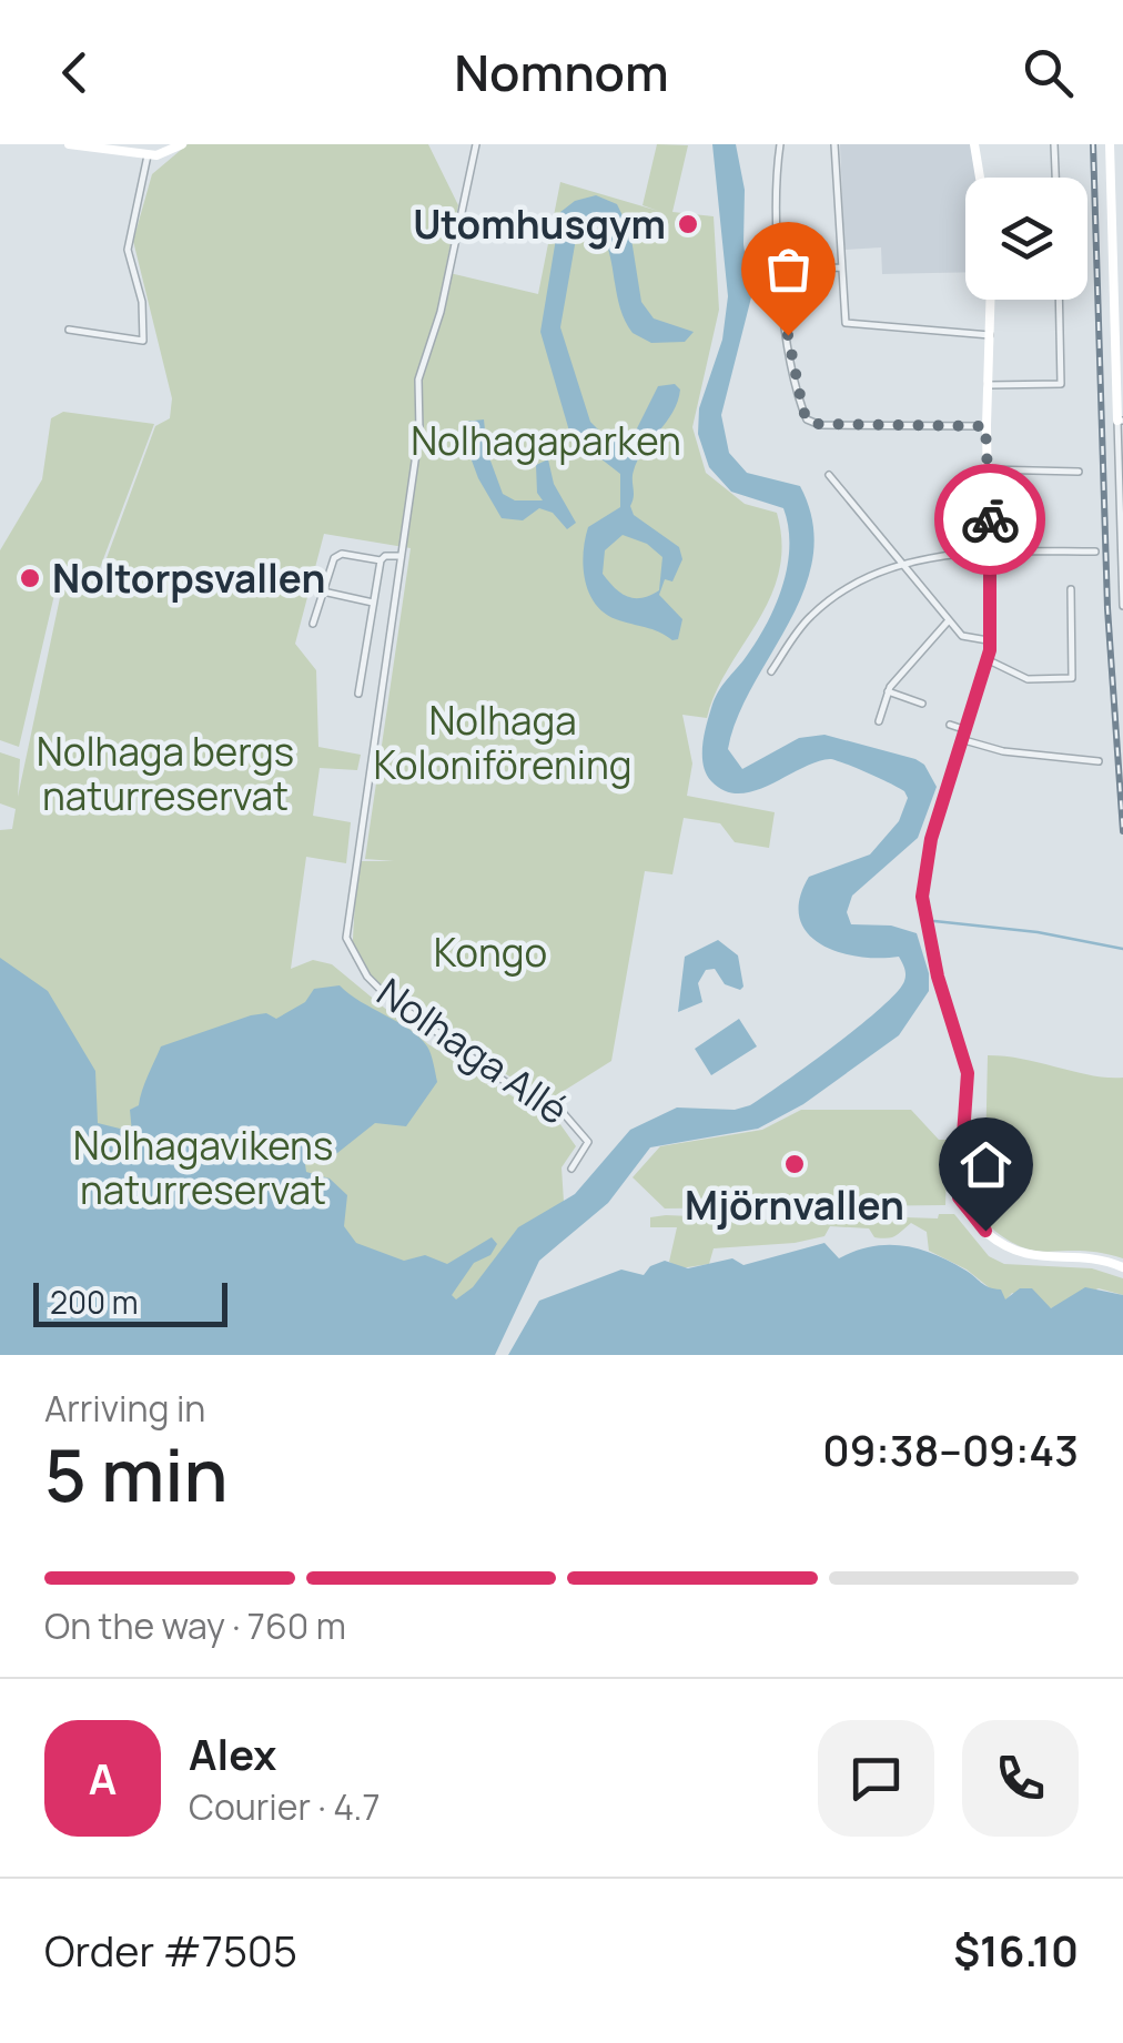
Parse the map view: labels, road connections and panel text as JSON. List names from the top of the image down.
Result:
{
  "streets": {
    "street": ["Nolhaga Allé"]
  },
  "parks": [
    "Nolhagaparken",
    "Nolhaga Koloniförening",
    "Nolhaga bergs naturreservat",
    "Kongo",
    "Nolhagavikens naturreservat"
  ],
  "places": ["Utomhusgym", "Noltorpsvallen", "Mjörnvallen"],
  "scale_bar": "200 m",
  "page": {
    "header": "Nomnom",
    "scale": "200 m",
    "heading": ["5 min", "Arriving in", "09:38–09:43"],
    "panel": [
      "Alex",
      "Courier · 4.7",
      "Order #7505",
      "$16.10"
    ],
    "bar": "On the way · 760 m",
    "round": "A"
  }
}
